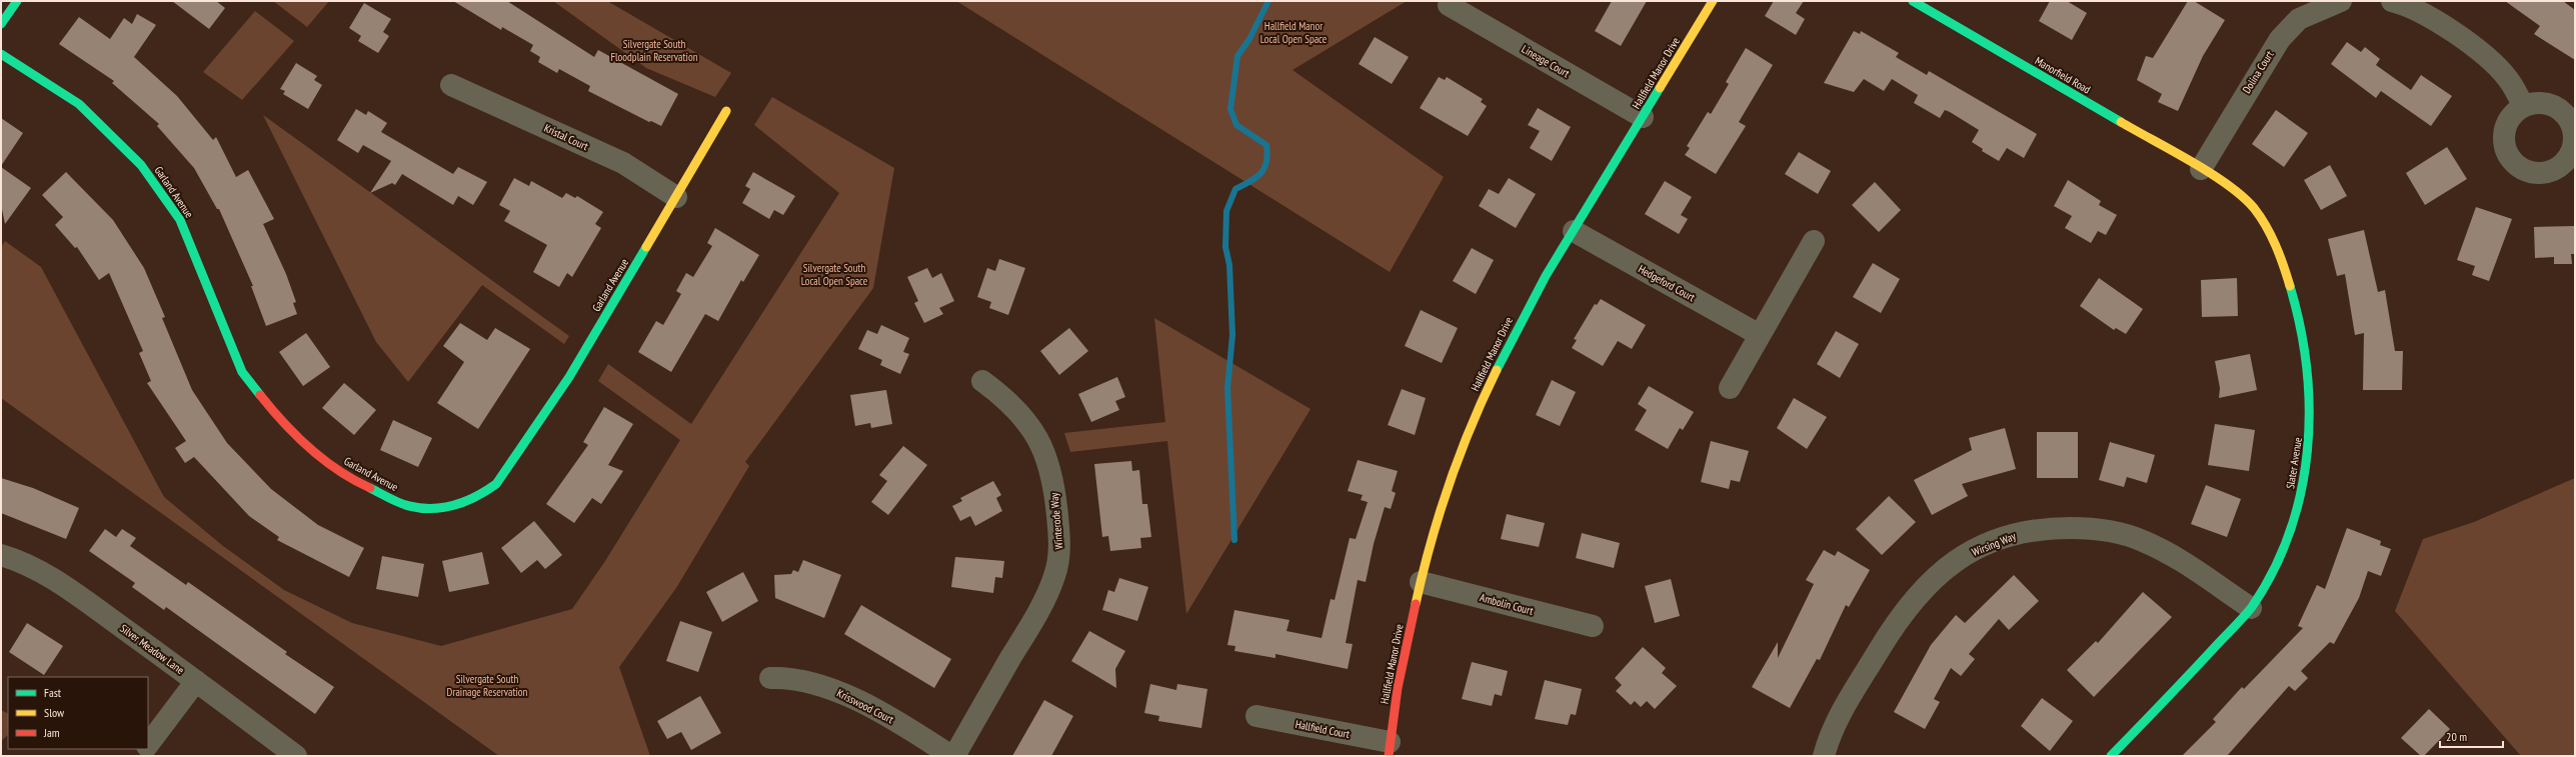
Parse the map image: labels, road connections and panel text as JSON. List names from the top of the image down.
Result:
{
  "streets": {
    "street": [
      "Lineage Court",
      "Dolina Court",
      "Hallfield Manor Drive",
      "Manorfield Road",
      "Kristal Court",
      "Garland Avenue",
      "Hedgeford Court",
      "Slater Avenue",
      "Winterode Way",
      "Wirsing Way",
      "Ambolin Court",
      "Silver Meadow Lane",
      "Krisswood Court",
      "Hallfield Court"
    ]
  },
  "crossings": [
    ["Lineage Court", "Hallfield Manor Drive"],
    ["Dolina Court", "Manorfield Road"],
    ["Dolina Court", "Slater Avenue"],
    ["Hallfield Manor Drive", "Hedgeford Court"],
    ["Hallfield Manor Drive", "Ambolin Court"],
    ["Hallfield Manor Drive", "Hallfield Court"],
    ["Manorfield Road", "Slater Avenue"],
    ["Kristal Court", "Garland Avenue"],
    ["Slater Avenue", "Wirsing Way"],
    ["Winterode Way", "Krisswood Court"]
  ],
  "parks": [
    "Hallfield Manor Local Open Space",
    "Silvergate South Floodplain Reservation",
    "Silvergate South Local Open Space",
    "Silvergate South Drainage Reservation"
  ],
  "legend": ["Fast", "Slow", "Jam"],
  "scale_bar": "20 m"
}
